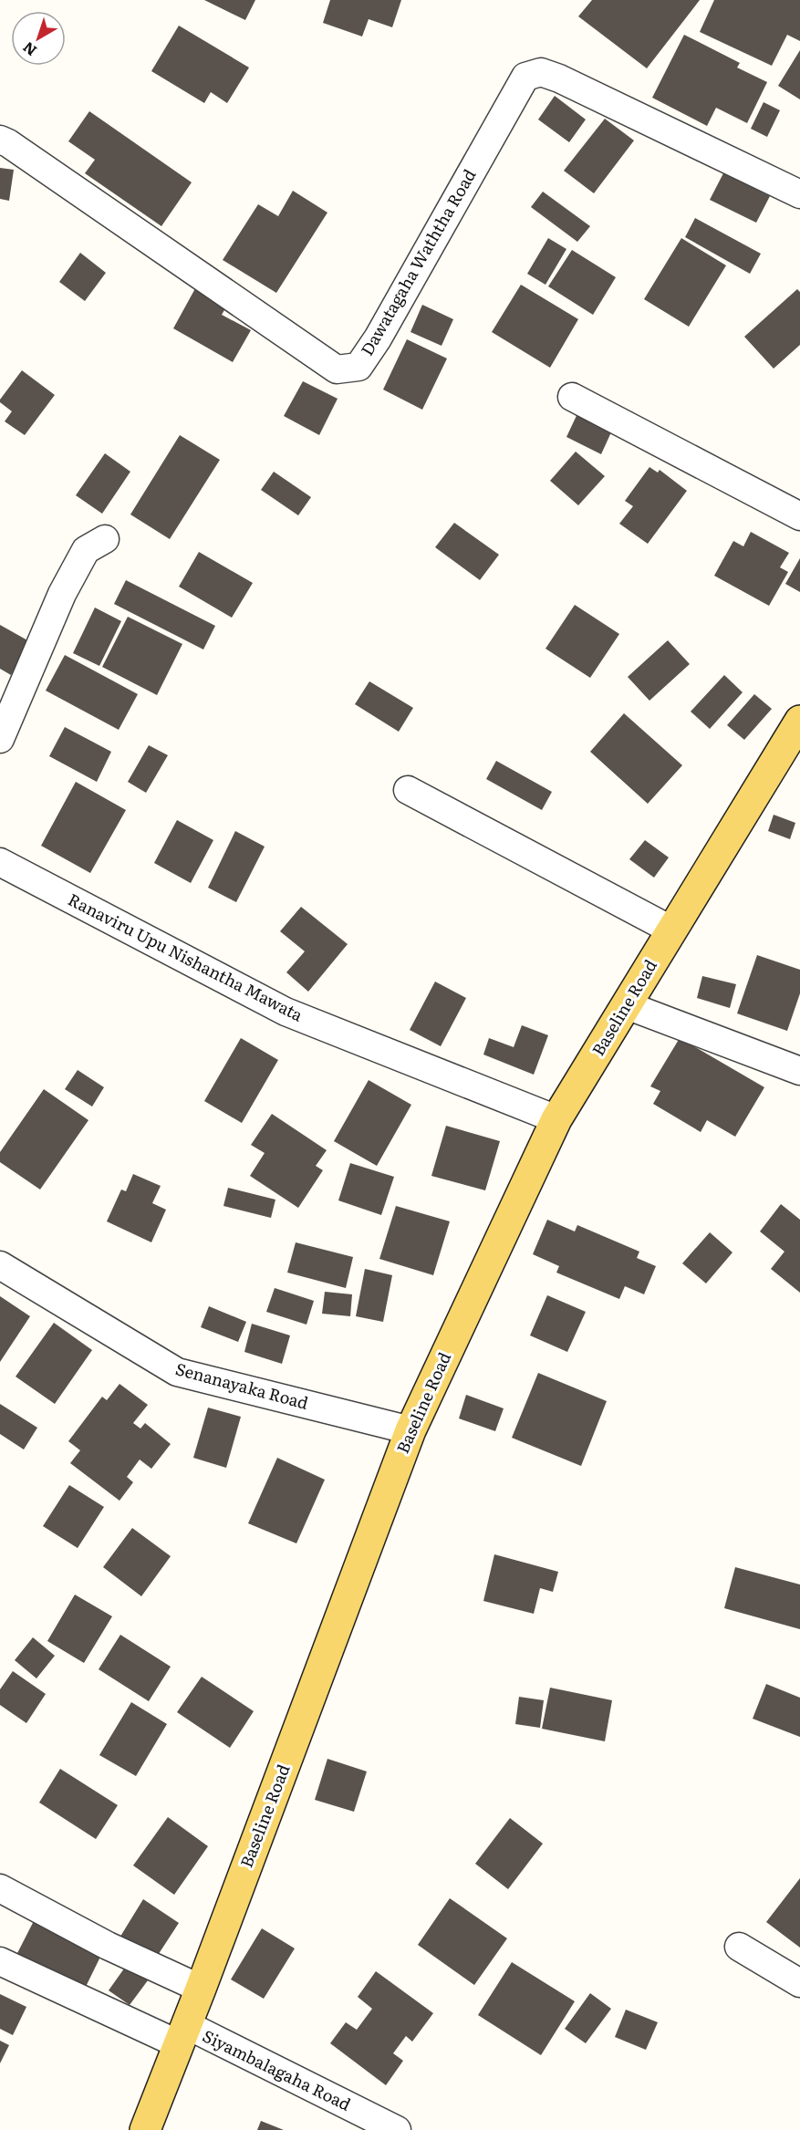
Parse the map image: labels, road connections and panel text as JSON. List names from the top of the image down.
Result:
{
  "streets": {
    "main road": ["Baseline Road"],
    "street": [
      "Dawatagaha Waththa Road",
      "Ranaviru Upu Nishantha Mawata",
      "Senanayaka Road",
      "Siyambalagaha Road"
    ]
  },
  "crossings": [
    ["Ranaviru Upu Nishantha Mawata", "Baseline Road"],
    ["Baseline Road", "Senanayaka Road"],
    ["Baseline Road", "Siyambalagaha Road"]
  ],
  "north": "bottom left"
}
